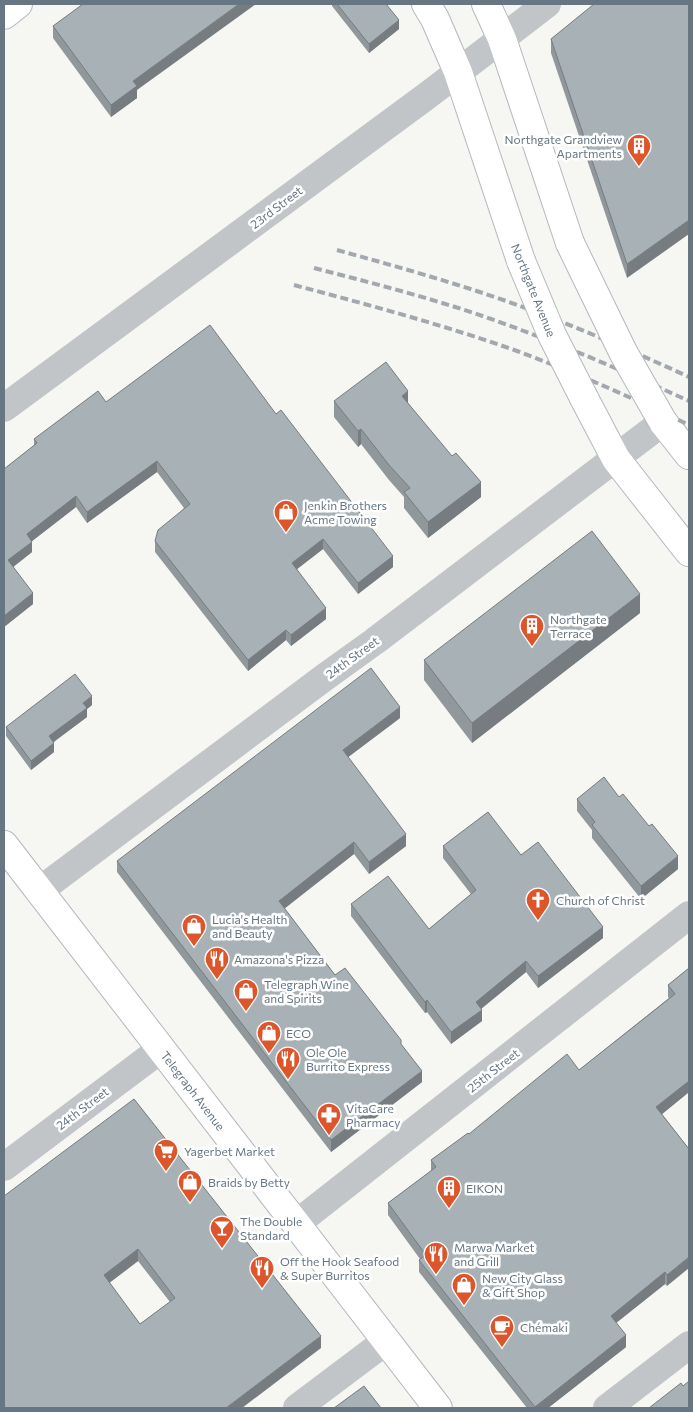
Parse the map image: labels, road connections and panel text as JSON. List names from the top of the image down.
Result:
{
  "streets": {
    "main road": ["Northgate Avenue", "Telegraph Avenue"],
    "street": ["23rd Street", "24th Street", "25th Street"]
  },
  "crossings": [
    ["23rd Street", "Northgate Avenue"],
    ["Northgate Avenue", "24th Street"],
    ["24th Street", "Telegraph Avenue"],
    ["25th Street", "Telegraph Avenue"]
  ],
  "places": {
    "building": ["Northgate Grandview Apartments", "Northgate Terrace", "EIKON"],
    "shop": [
      "Jenkin Brothers Acme Towing",
      "Lucia's Health and Beauty",
      "Telegraph Wine and Spirits",
      "ECO",
      "Braids by Betty",
      "New City Glass & Gift Shop"
    ],
    "church": ["Church of Christ"],
    "restaurant": [
      "Amazona's Pizza",
      "Ole Ole Burrito Express",
      "Marwa Market and Grill",
      "Off the Hook Seafood & Super Burritos"
    ],
    "pharmacy": ["VitaCare Pharmacy"],
    "supermarket": ["Yagerbet Market"],
    "bar": ["The Double Standard"],
    "cafe": ["Chémaki"]
  }
}
